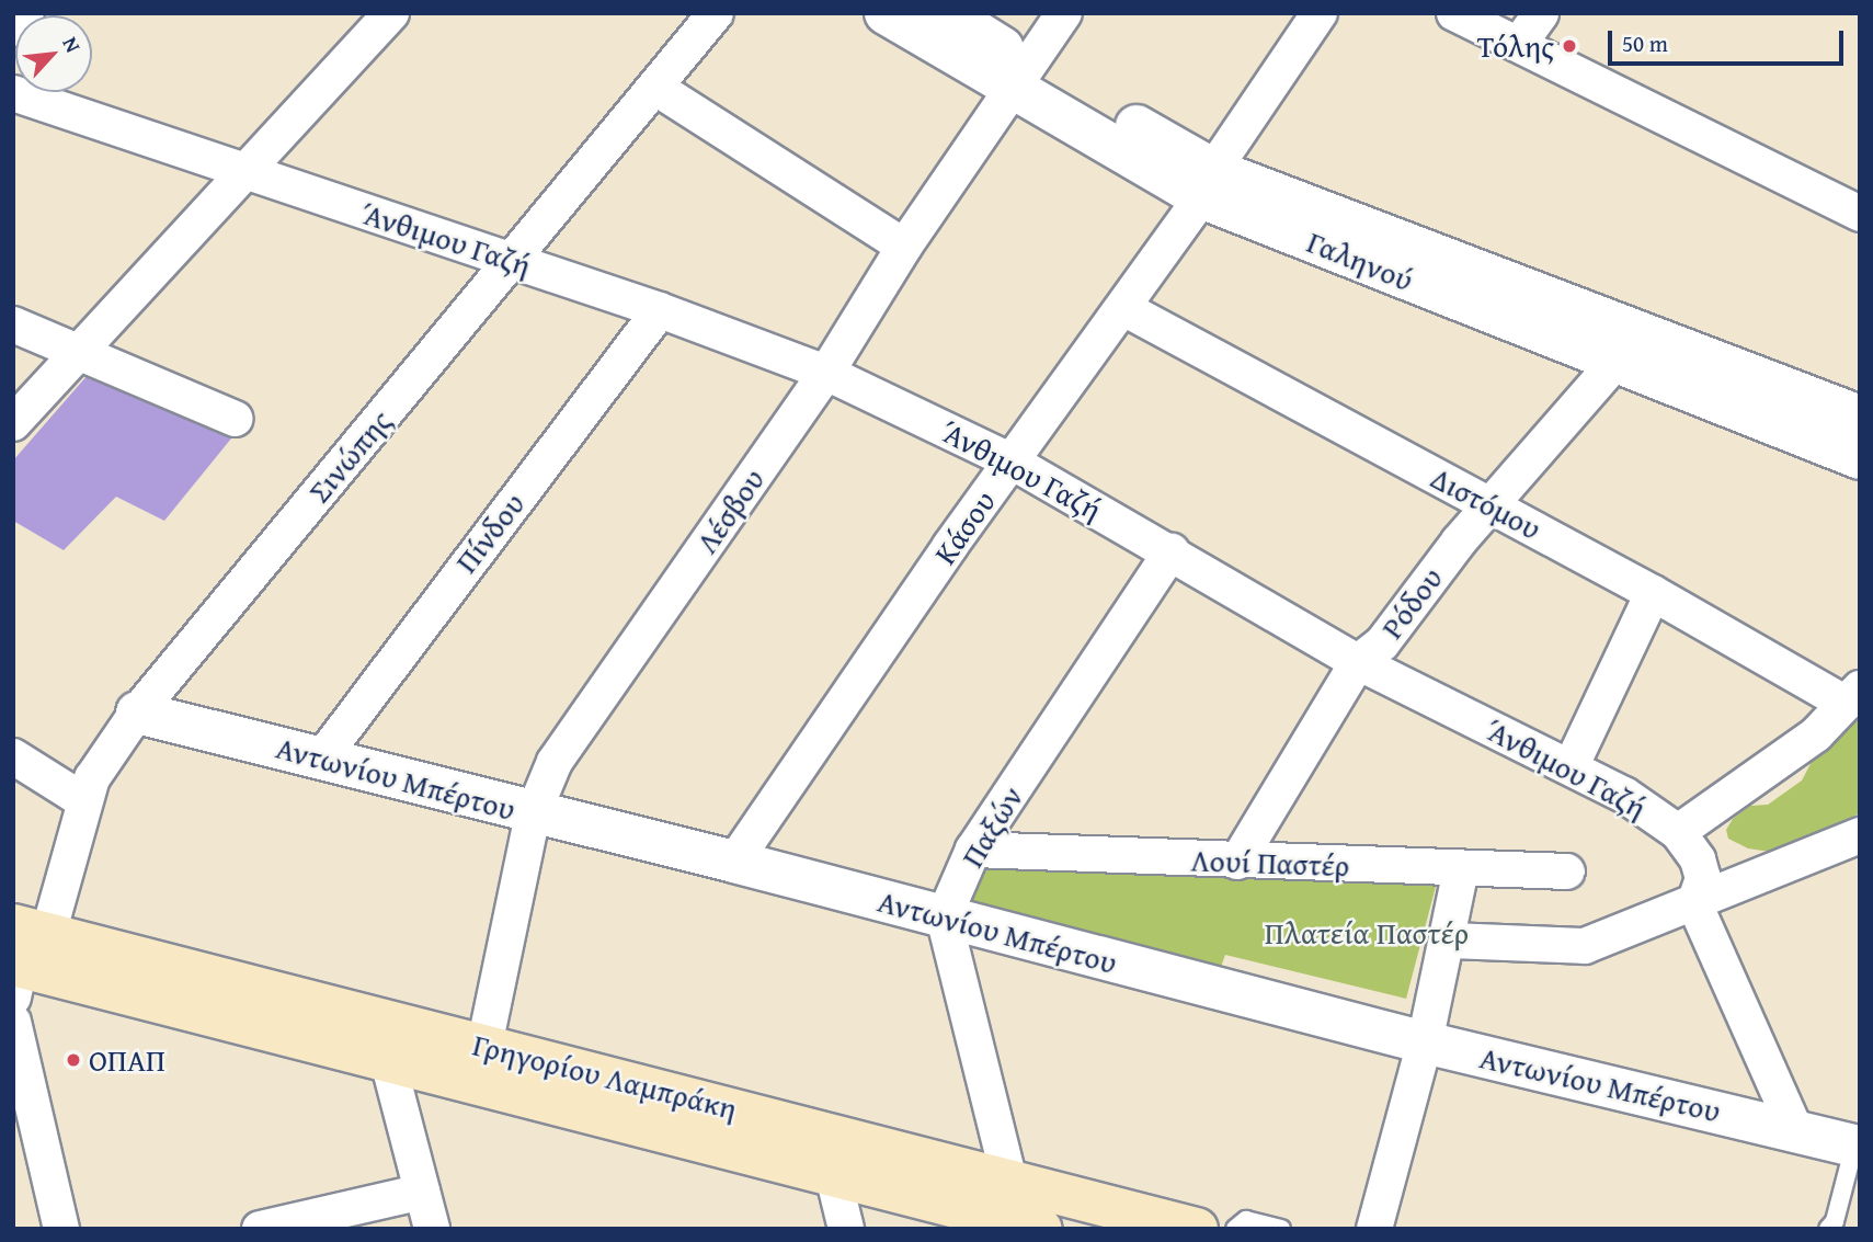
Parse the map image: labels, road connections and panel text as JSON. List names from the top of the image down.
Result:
{
  "streets": {
    "main road": ["Γρηγορίου Λαμπράκη"],
    "street": [
      "Άνθιμου Γαζή",
      "Γαληνού",
      "Σινώπης",
      "Διστόμου",
      "Λέσβου",
      "Κάσου",
      "Πίνδου",
      "Ρόδου",
      "Αντωνίου Μπέρτου",
      "Παξών",
      "Λουί Παστέρ"
    ]
  },
  "crossings": [
    ["Άνθιμου Γαζή", "Σινώπης"],
    ["Άνθιμου Γαζή", "Λέσβου"],
    ["Άνθιμου Γαζή", "Κάσου"],
    ["Άνθιμου Γαζή", "Πίνδου"],
    ["Άνθιμου Γαζή", "Ρόδου"],
    ["Άνθιμου Γαζή", "Παξών"],
    ["Γαληνού", "Λέσβου"],
    ["Γαληνού", "Κάσου"],
    ["Γαληνού", "Ρόδου"],
    ["Σινώπης", "Αντωνίου Μπέρτου"],
    ["Σινώπης", "Γρηγορίου Λαμπράκη"],
    ["Διστόμου", "Κάσου"],
    ["Διστόμου", "Ρόδου"],
    ["Λέσβου", "Αντωνίου Μπέρτου"],
    ["Λέσβου", "Γρηγορίου Λαμπράκη"],
    ["Κάσου", "Αντωνίου Μπέρτου"],
    ["Πίνδου", "Αντωνίου Μπέρτου"],
    ["Ρόδου", "Λουί Παστέρ"],
    ["Αντωνίου Μπέρτου", "Παξών"],
    ["Παξών", "Λουί Παστέρ"]
  ],
  "parks": ["Πλατεία Παστέρ"],
  "places": ["Τόλης", "ΟΠΑΠ"],
  "scale_bar": "50 m",
  "north": "top right"
}
